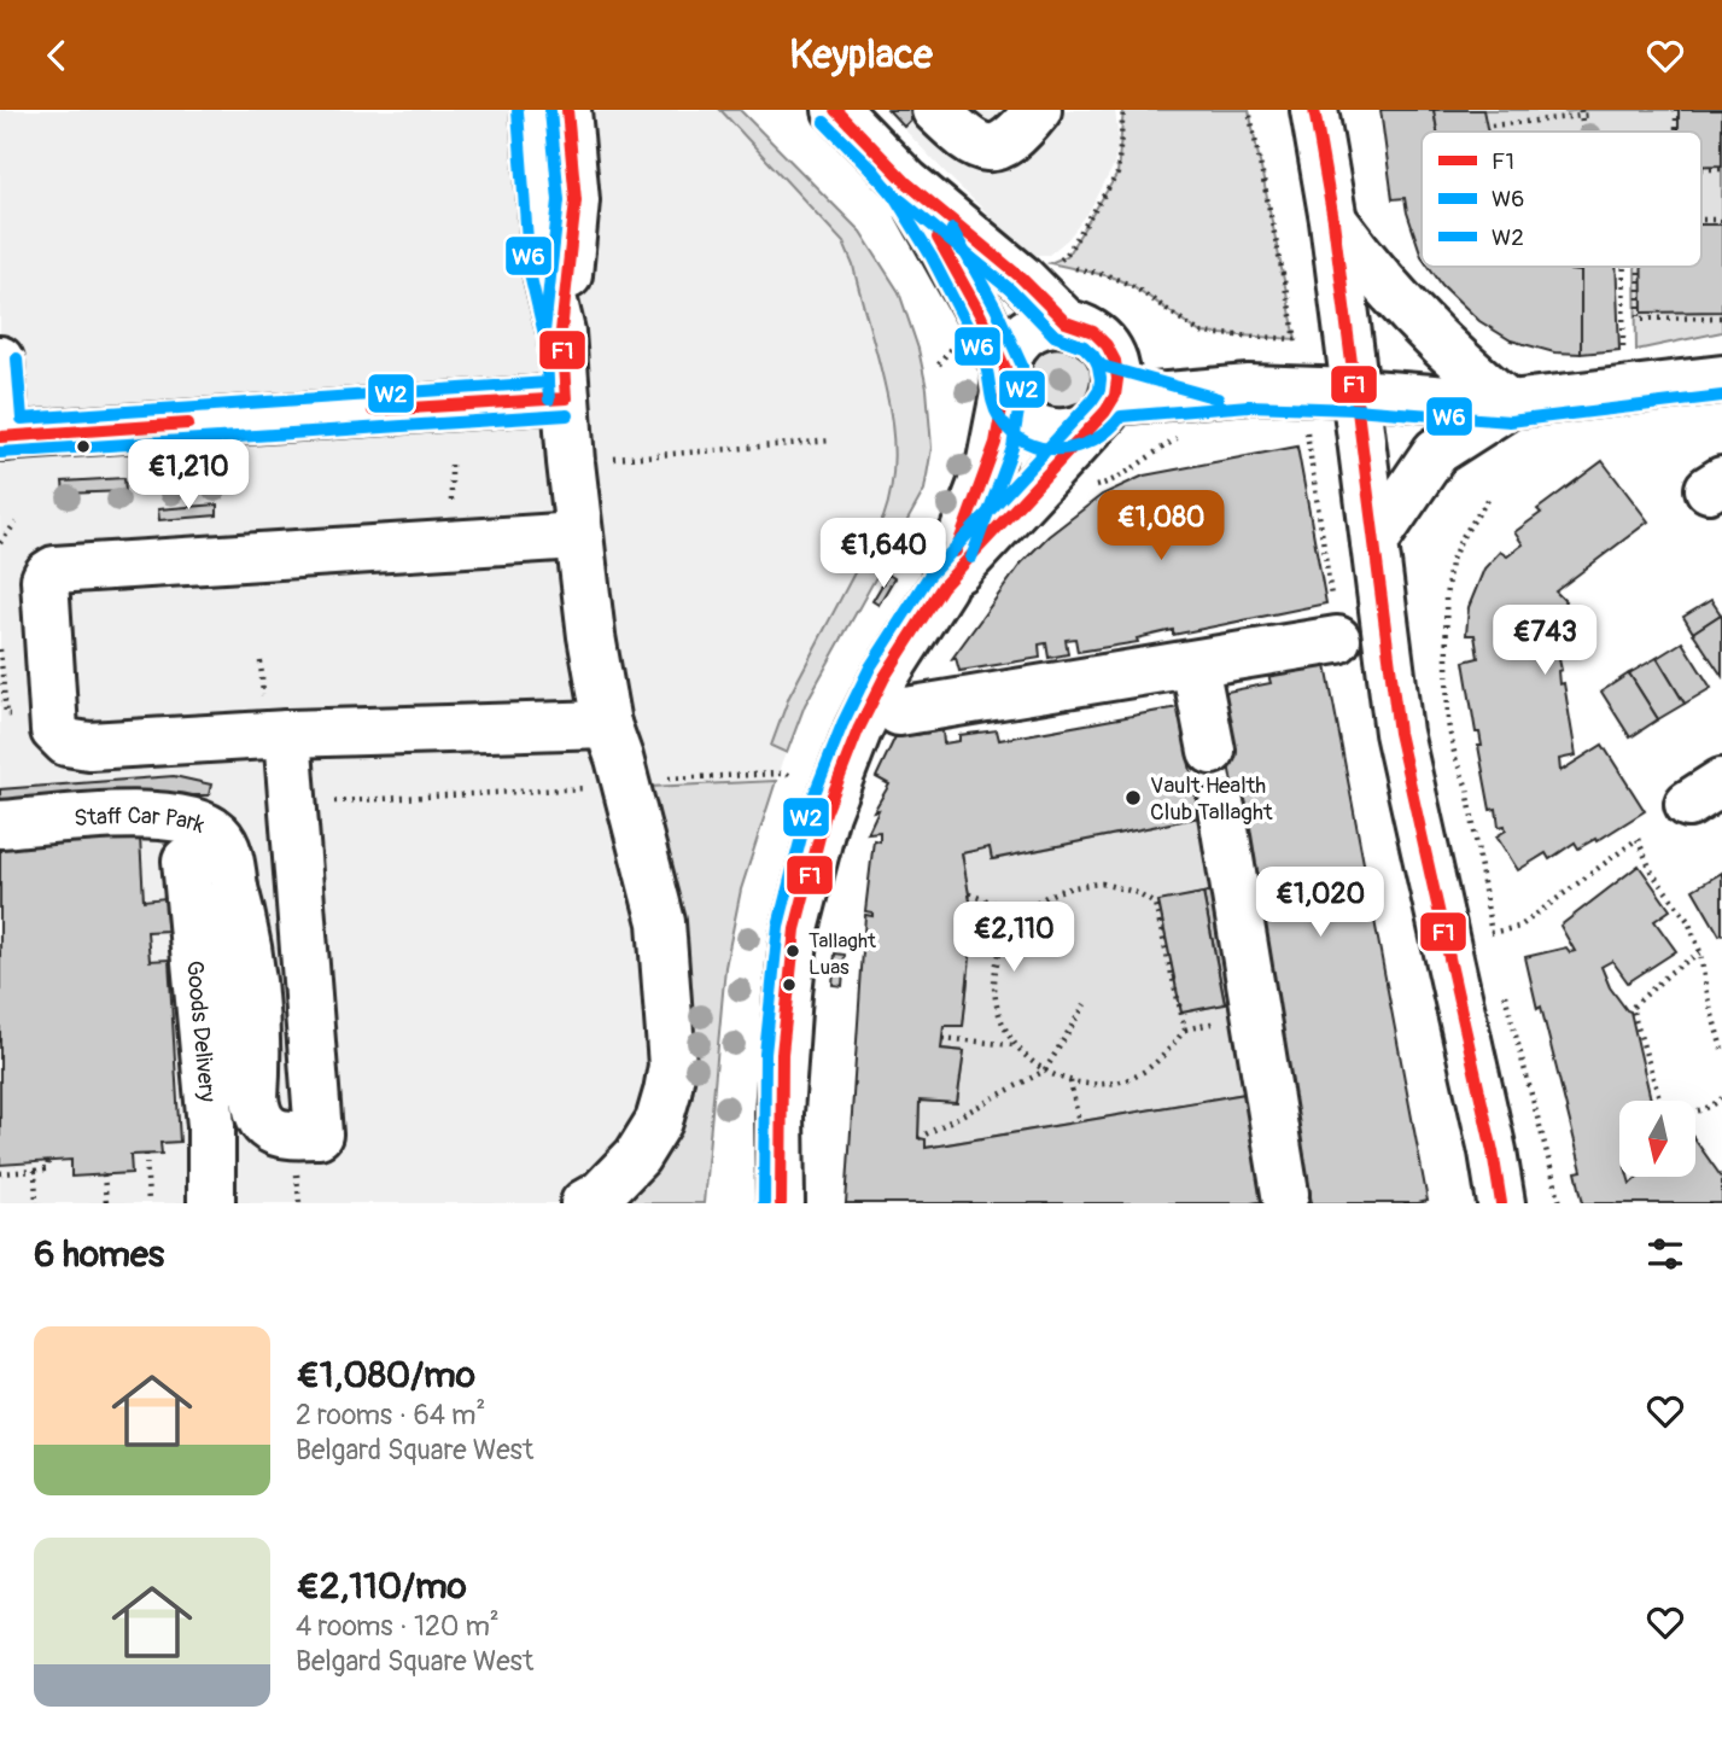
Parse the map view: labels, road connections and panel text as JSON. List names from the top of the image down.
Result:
{
  "streets": {
    "street": ["Staff Car Park", "Goods Delivery"]
  },
  "places": ["Vault Health Club Tallaght", "Tallaght Luas"],
  "lines": ["transit line F1", "transit line W6", "transit line W2"],
  "legend": ["F1", "W6", "W2"],
  "north": "bottom",
  "page": {
    "header": "Keyplace",
    "price": [
      "€1,210",
      "€1,080",
      "€1,640",
      "€743",
      "€1,020",
      "€2,110"
    ],
    "heading": "6 homes",
    "list": [
      {
        "name": "€1,080/mo",
        "note": "2 rooms · 64 m² · Belgard Square West"
      },
      {
        "name": "€2,110/mo",
        "note": "4 rooms · 120 m² · Belgard Square West"
      }
    ]
  }
}
